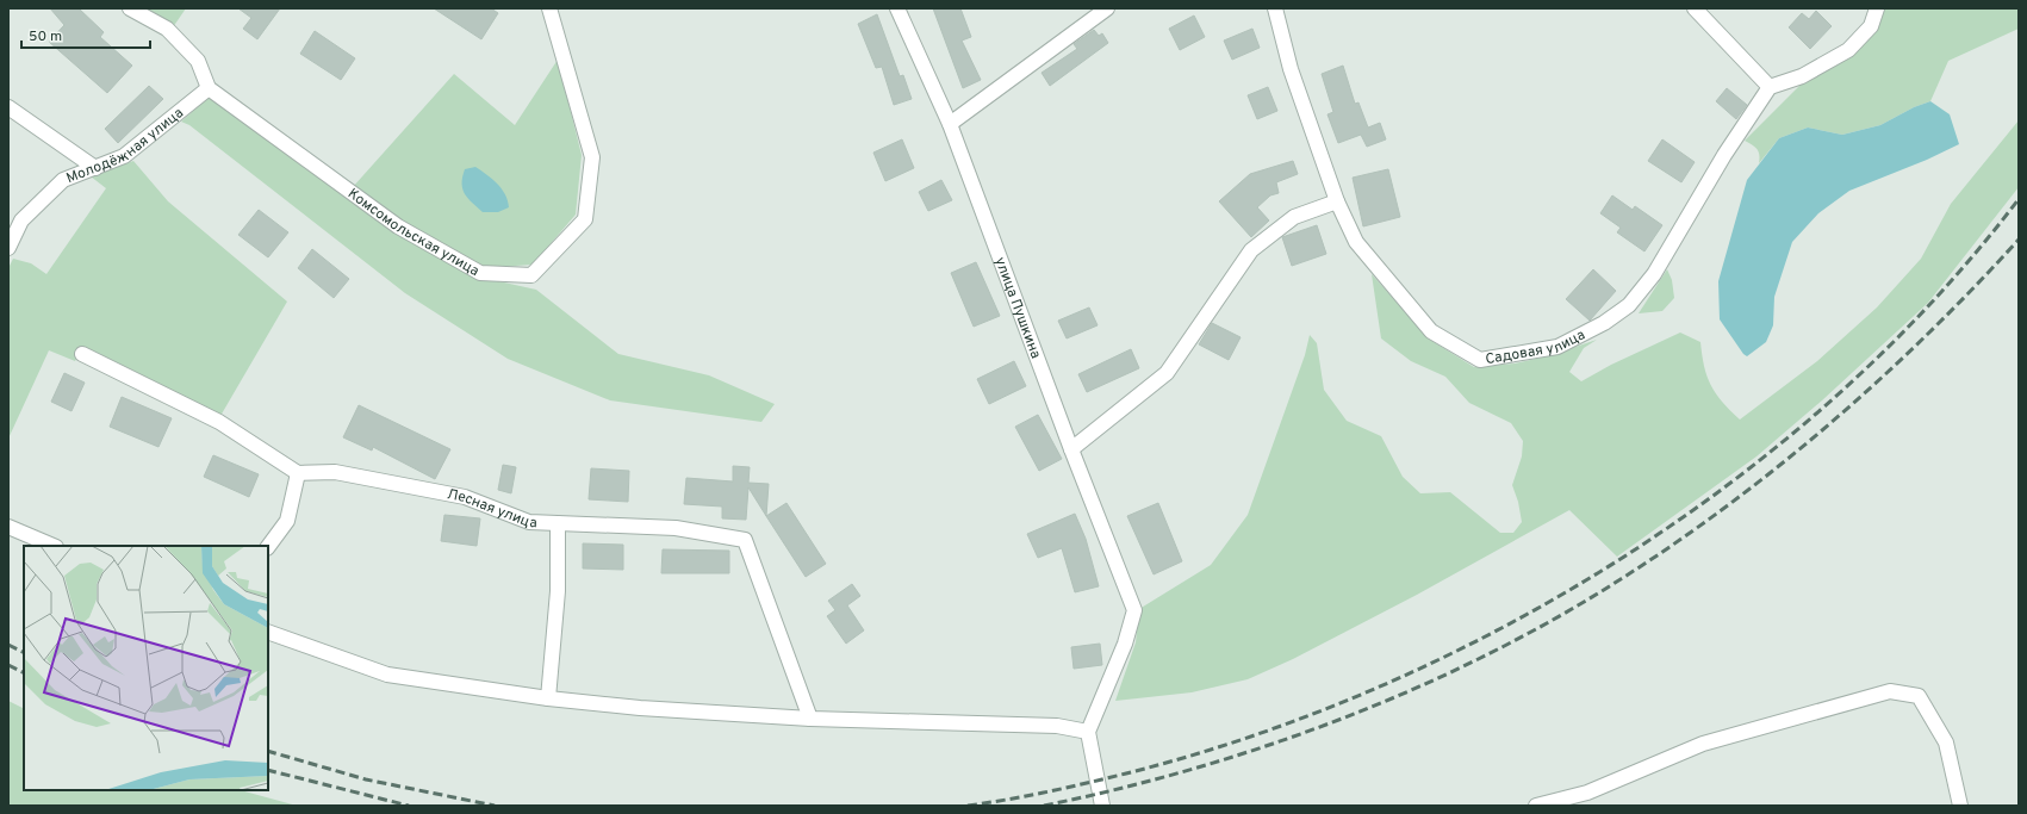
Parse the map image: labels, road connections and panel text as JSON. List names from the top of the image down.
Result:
{
  "streets": {
    "street": [
      "Молодёжная улица",
      "Комсомольская улица",
      "улица Пушкина",
      "Садовая улица",
      "Лесная улица"
    ]
  },
  "crossings": [
    ["Молодёжная улица", "Комсомольская улица"]
  ],
  "scale_bar": "50 m"
}
